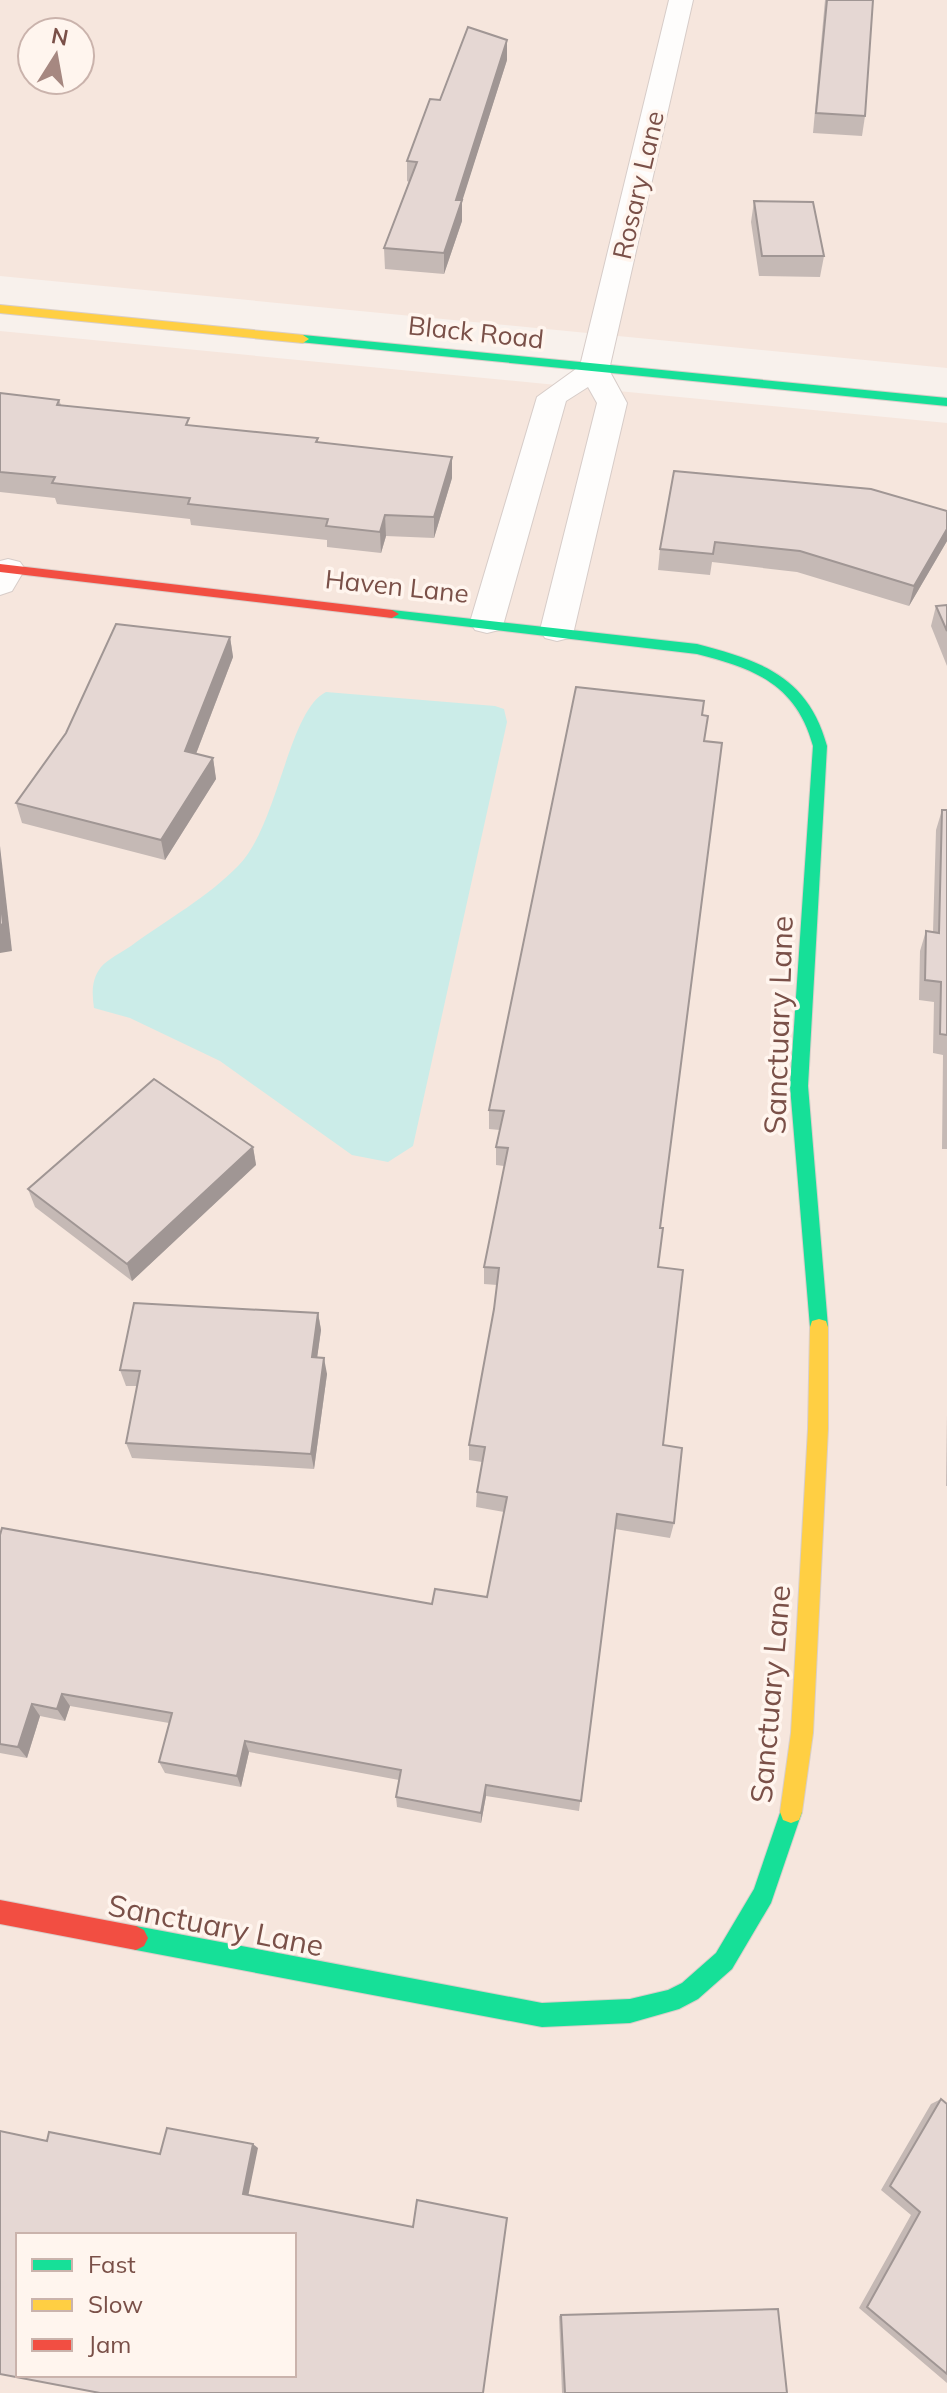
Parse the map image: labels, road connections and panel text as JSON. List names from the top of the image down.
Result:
{
  "streets": {
    "street": [
      "Rosary Lane",
      "Black Road",
      "Haven Lane",
      "Sanctuary Lane"
    ]
  },
  "crossings": [
    ["Rosary Lane", "Black Road"],
    ["Haven Lane", "Sanctuary Lane"]
  ],
  "legend": ["Fast", "Slow", "Jam"],
  "north": "top"
}
